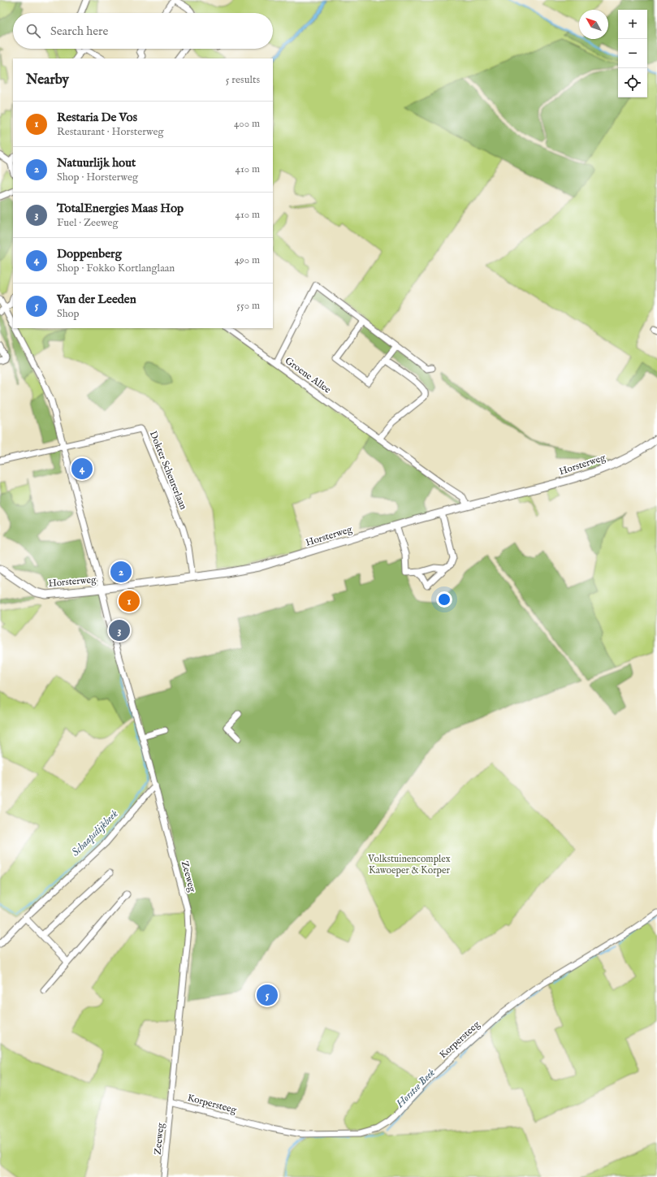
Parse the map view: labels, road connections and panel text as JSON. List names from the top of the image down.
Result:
{
  "streets": {
    "main road": ["Horsterweg"],
    "street": [
      "Groene Allee",
      "Dokter Scheurerlaan",
      "Zeeweg",
      "Korpersteeg"
    ]
  },
  "crossings": [
    ["Groene Allee", "Horsterweg"],
    ["Horsterweg", "Dokter Scheurerlaan"],
    ["Horsterweg", "Zeeweg"],
    ["Dokter Scheurerlaan", "Zeeweg"],
    ["Zeeweg", "Korpersteeg"]
  ],
  "water": ["Schaapsdijkbeek", "Horstse Beek"],
  "parks": ["Volkstuinencomplex Kawoeper & Korper"],
  "north": "top left",
  "page": {
    "map_buttons": ["+", "−"],
    "search": "Search here",
    "heading": ["Nearby", "5 results"],
    "list": [
      {
        "mark": "1",
        "name": "Restaria De Vos",
        "note": "Restaurant · Horsterweg",
        "value": "400 m"
      },
      {
        "mark": "2",
        "name": "Natuurlijk hout",
        "note": "Shop · Horsterweg",
        "value": "410 m"
      },
      {
        "mark": "3",
        "name": "TotalEnergies Maas Hop",
        "note": "Fuel · Zeeweg",
        "value": "410 m"
      },
      {
        "mark": "4",
        "name": "Doppenberg",
        "note": "Shop · Fokko Kortlanglaan",
        "value": "490 m"
      },
      {
        "mark": "5",
        "name": "Van der Leeden",
        "note": "Shop",
        "value": "550 m"
      }
    ],
    "pins": [
      "4",
      "2",
      "1",
      "3",
      "5"
    ]
  }
}
